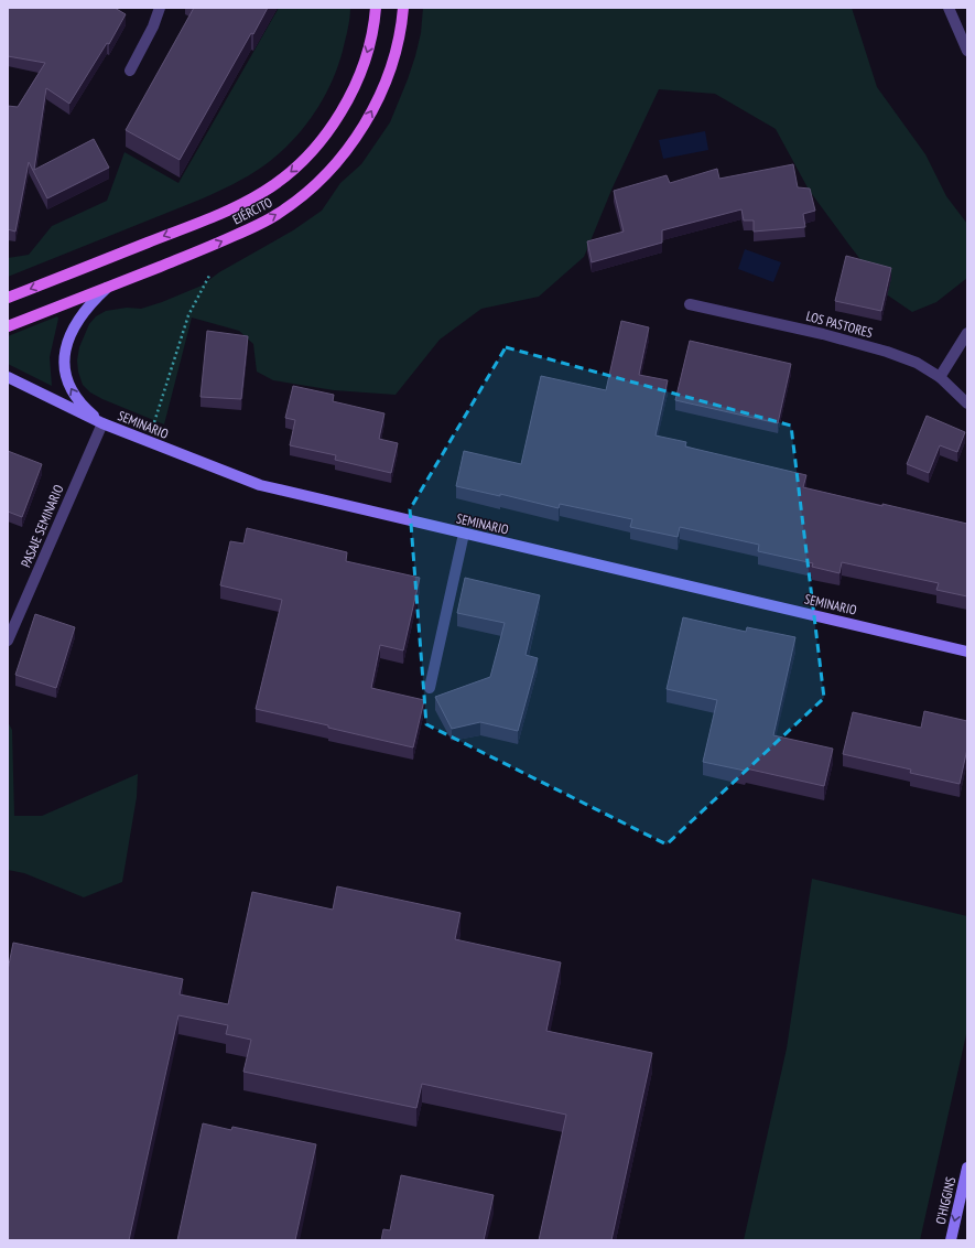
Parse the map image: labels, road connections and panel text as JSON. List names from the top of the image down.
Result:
{
  "streets": {
    "main road": ["EJÉRCITO"],
    "street": [
      "LOS PASTORES",
      "SEMINARIO",
      "PASAJE SEMINARIO",
      "O'HIGGINS"
    ]
  },
  "crossings": [
    ["SEMINARIO", "PASAJE SEMINARIO"]
  ],
  "one_way": ["O'HIGGINS"]
}
